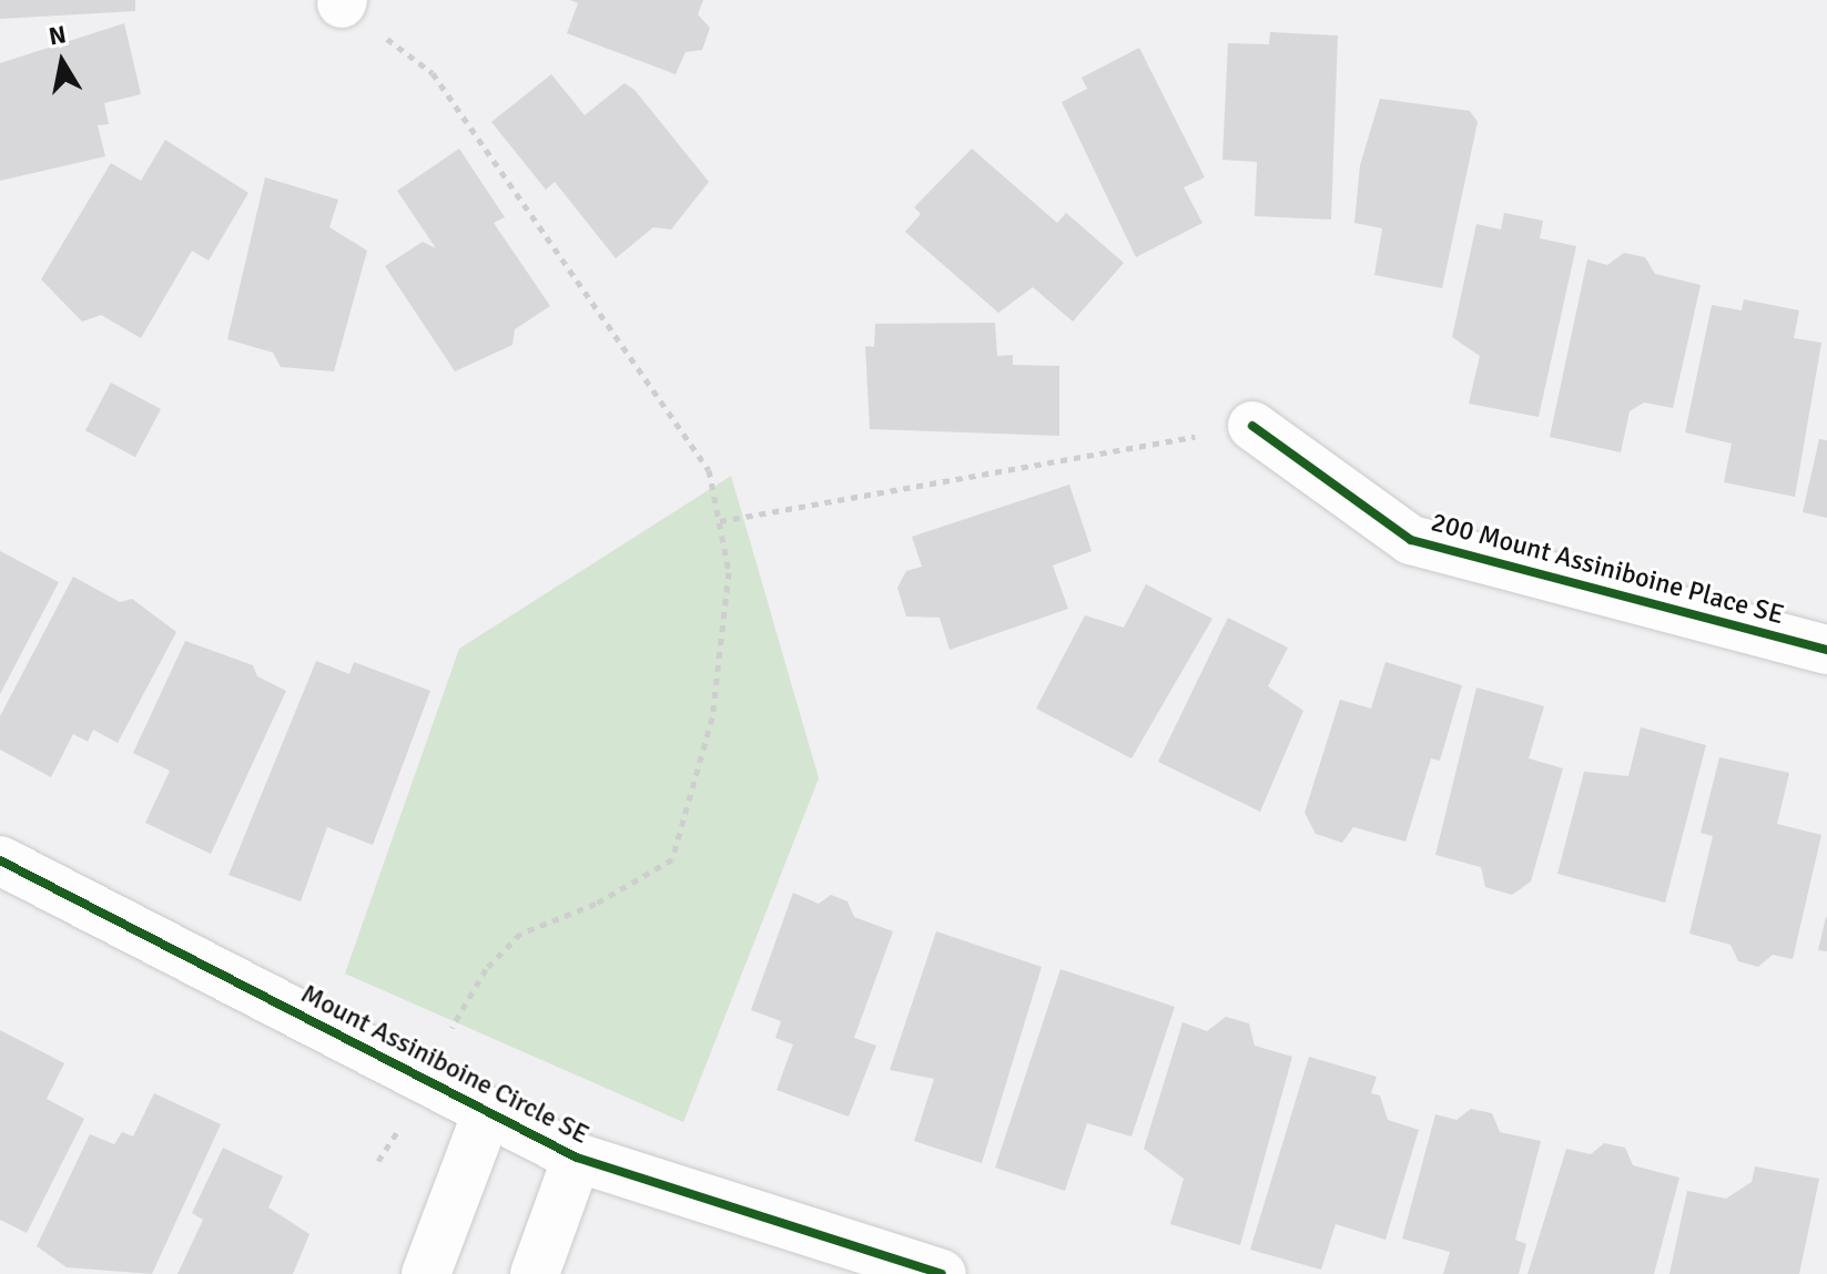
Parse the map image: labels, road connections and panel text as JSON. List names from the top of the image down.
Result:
{
  "streets": {
    "street": ["200 Mount Assiniboine Place SE", "Mount Assiniboine Circle SE"]
  },
  "north": "top"
}
